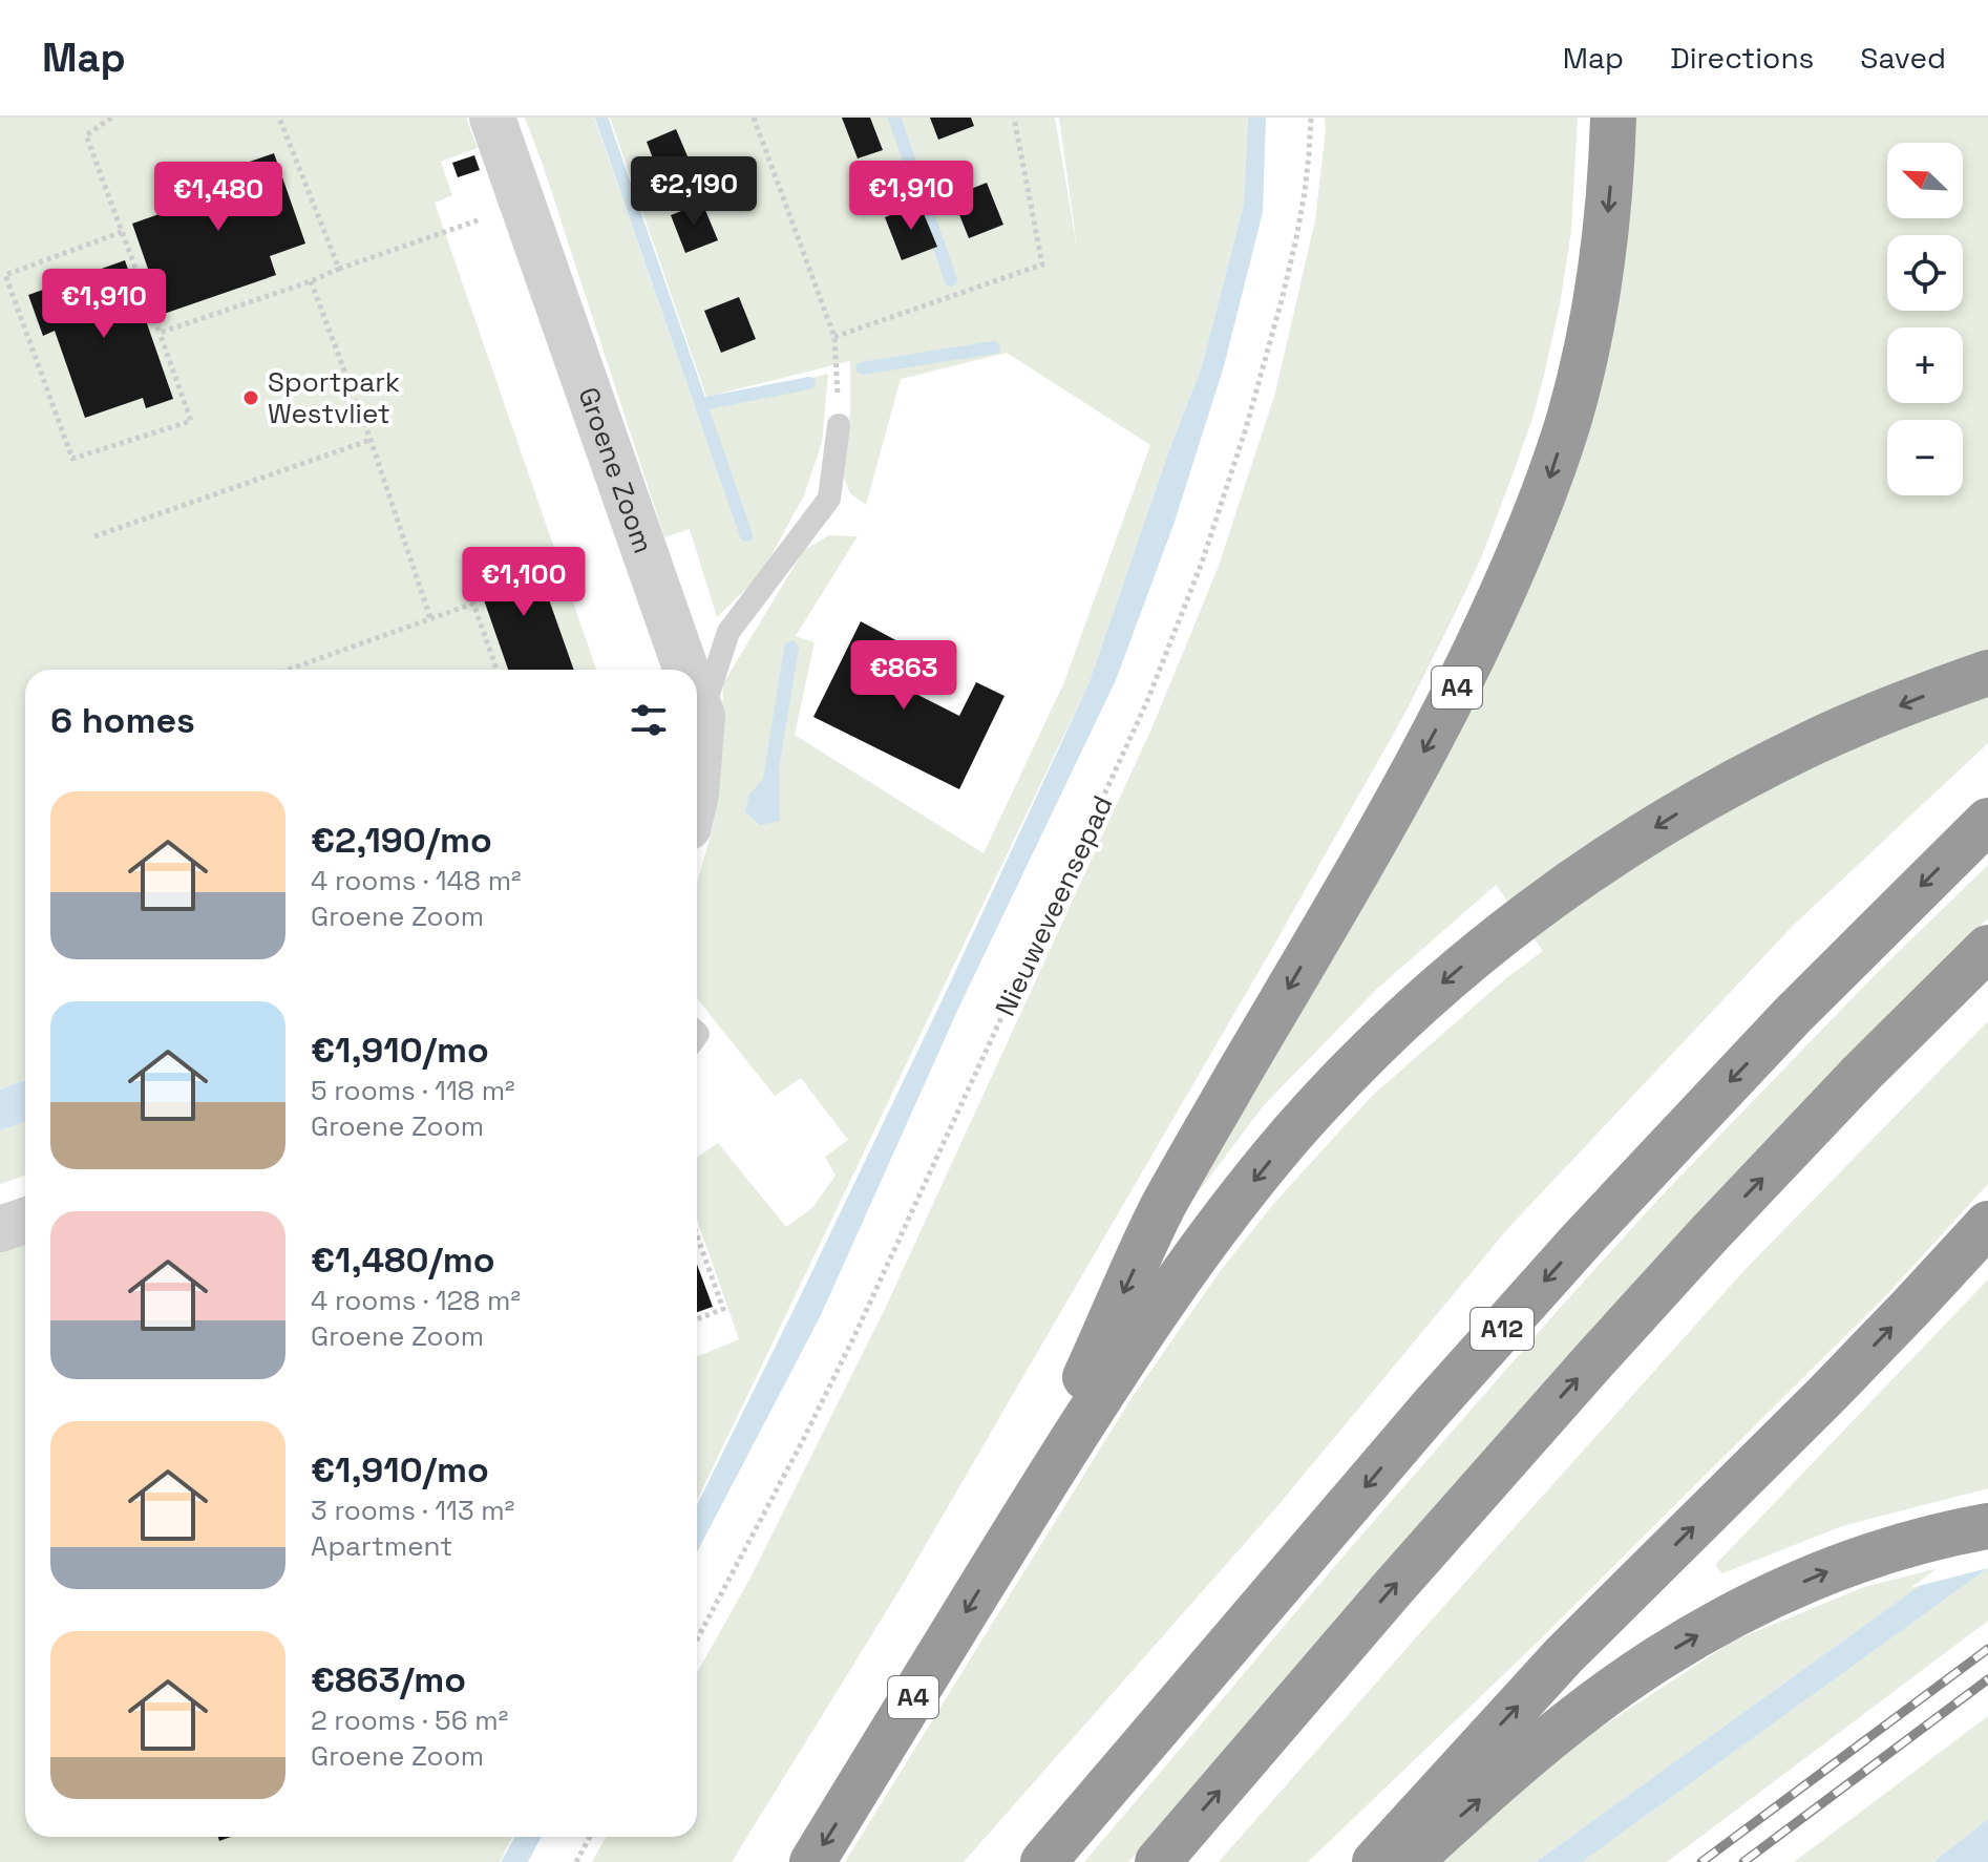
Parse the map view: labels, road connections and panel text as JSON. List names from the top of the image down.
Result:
{
  "streets": {
    "highway": ["A4", "A12"],
    "street": ["Groene Zoom"],
    "path": ["Nieuweveensepad"]
  },
  "places": ["Sportpark Westvliet"],
  "north": "top left",
  "page": {
    "header": "Map",
    "nav": ["Map", "Directions", "Saved"],
    "map_buttons": ["+", "−"],
    "price": [
      "€2,190",
      "€1,910",
      "€1,480",
      "€1,910",
      "€1,100",
      "€863"
    ],
    "heading": "6 homes",
    "list": [
      {
        "name": "€2,190/mo",
        "note": "4 rooms · 148 m² · Groene Zoom"
      },
      {
        "name": "€1,910/mo",
        "note": "5 rooms · 118 m² · Groene Zoom"
      },
      {
        "name": "€1,480/mo",
        "note": "4 rooms · 128 m² · Groene Zoom"
      },
      {
        "name": "€1,910/mo",
        "note": "3 rooms · 113 m² · Apartment"
      },
      {
        "name": "€863/mo",
        "note": "2 rooms · 56 m² · Groene Zoom"
      }
    ]
  }
}
